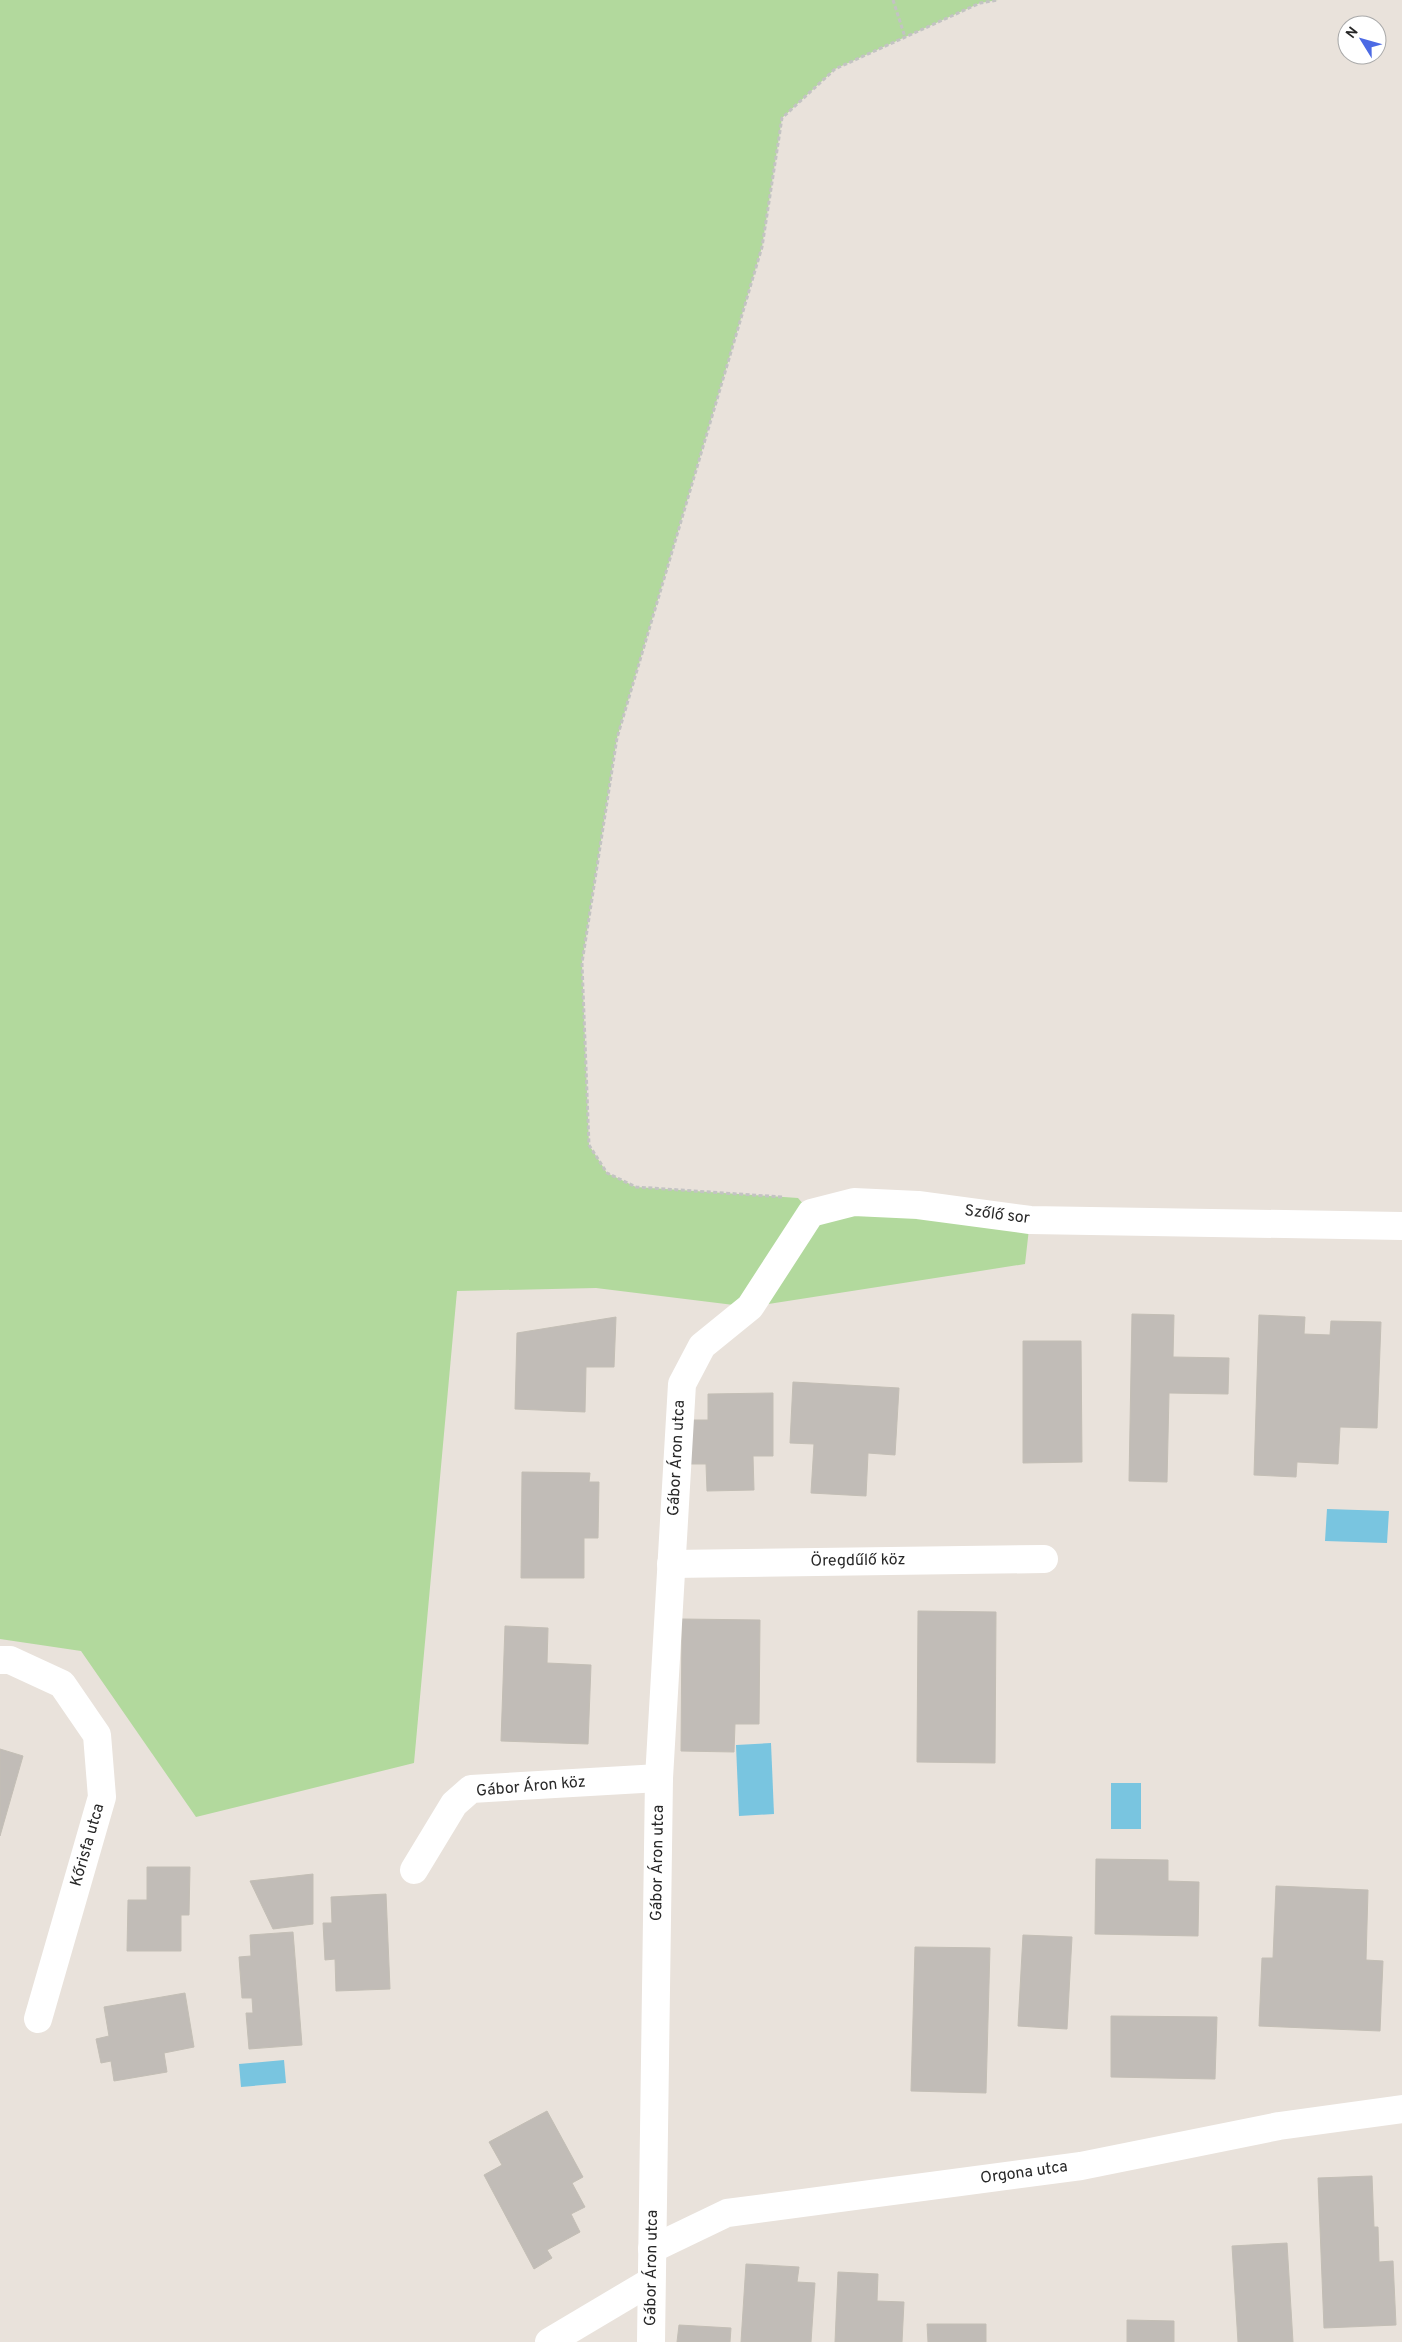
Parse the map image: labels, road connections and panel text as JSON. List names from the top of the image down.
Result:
{
  "streets": {
    "street": [
      "Szőlő sor",
      "Gábor Áron utca",
      "Öregdűlő köz",
      "Gábor Áron köz",
      "Kőrisfa utca",
      "Orgona utca"
    ]
  },
  "crossings": [
    ["Szőlő sor", "Gábor Áron utca"],
    ["Gábor Áron utca", "Öregdűlő köz"],
    ["Gábor Áron utca", "Gábor Áron köz"],
    ["Gábor Áron utca", "Orgona utca"]
  ],
  "north": "top left"
}
